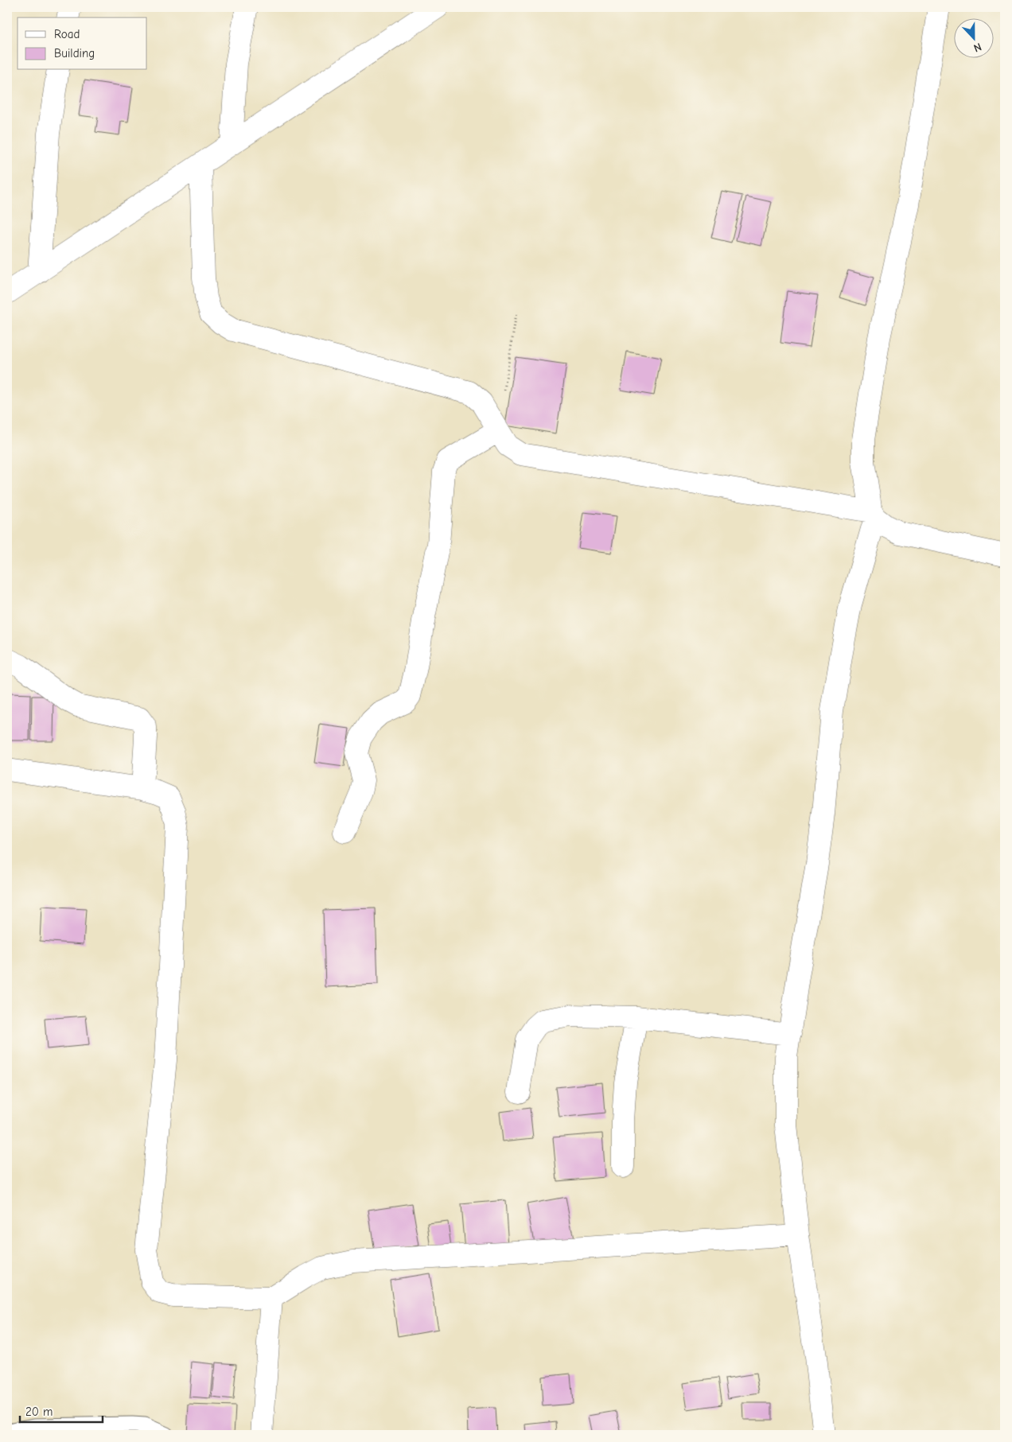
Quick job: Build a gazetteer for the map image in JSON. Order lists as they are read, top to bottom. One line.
{"legend":["Road","Building"],"scale_bar":"20 m","north":"bottom"}
